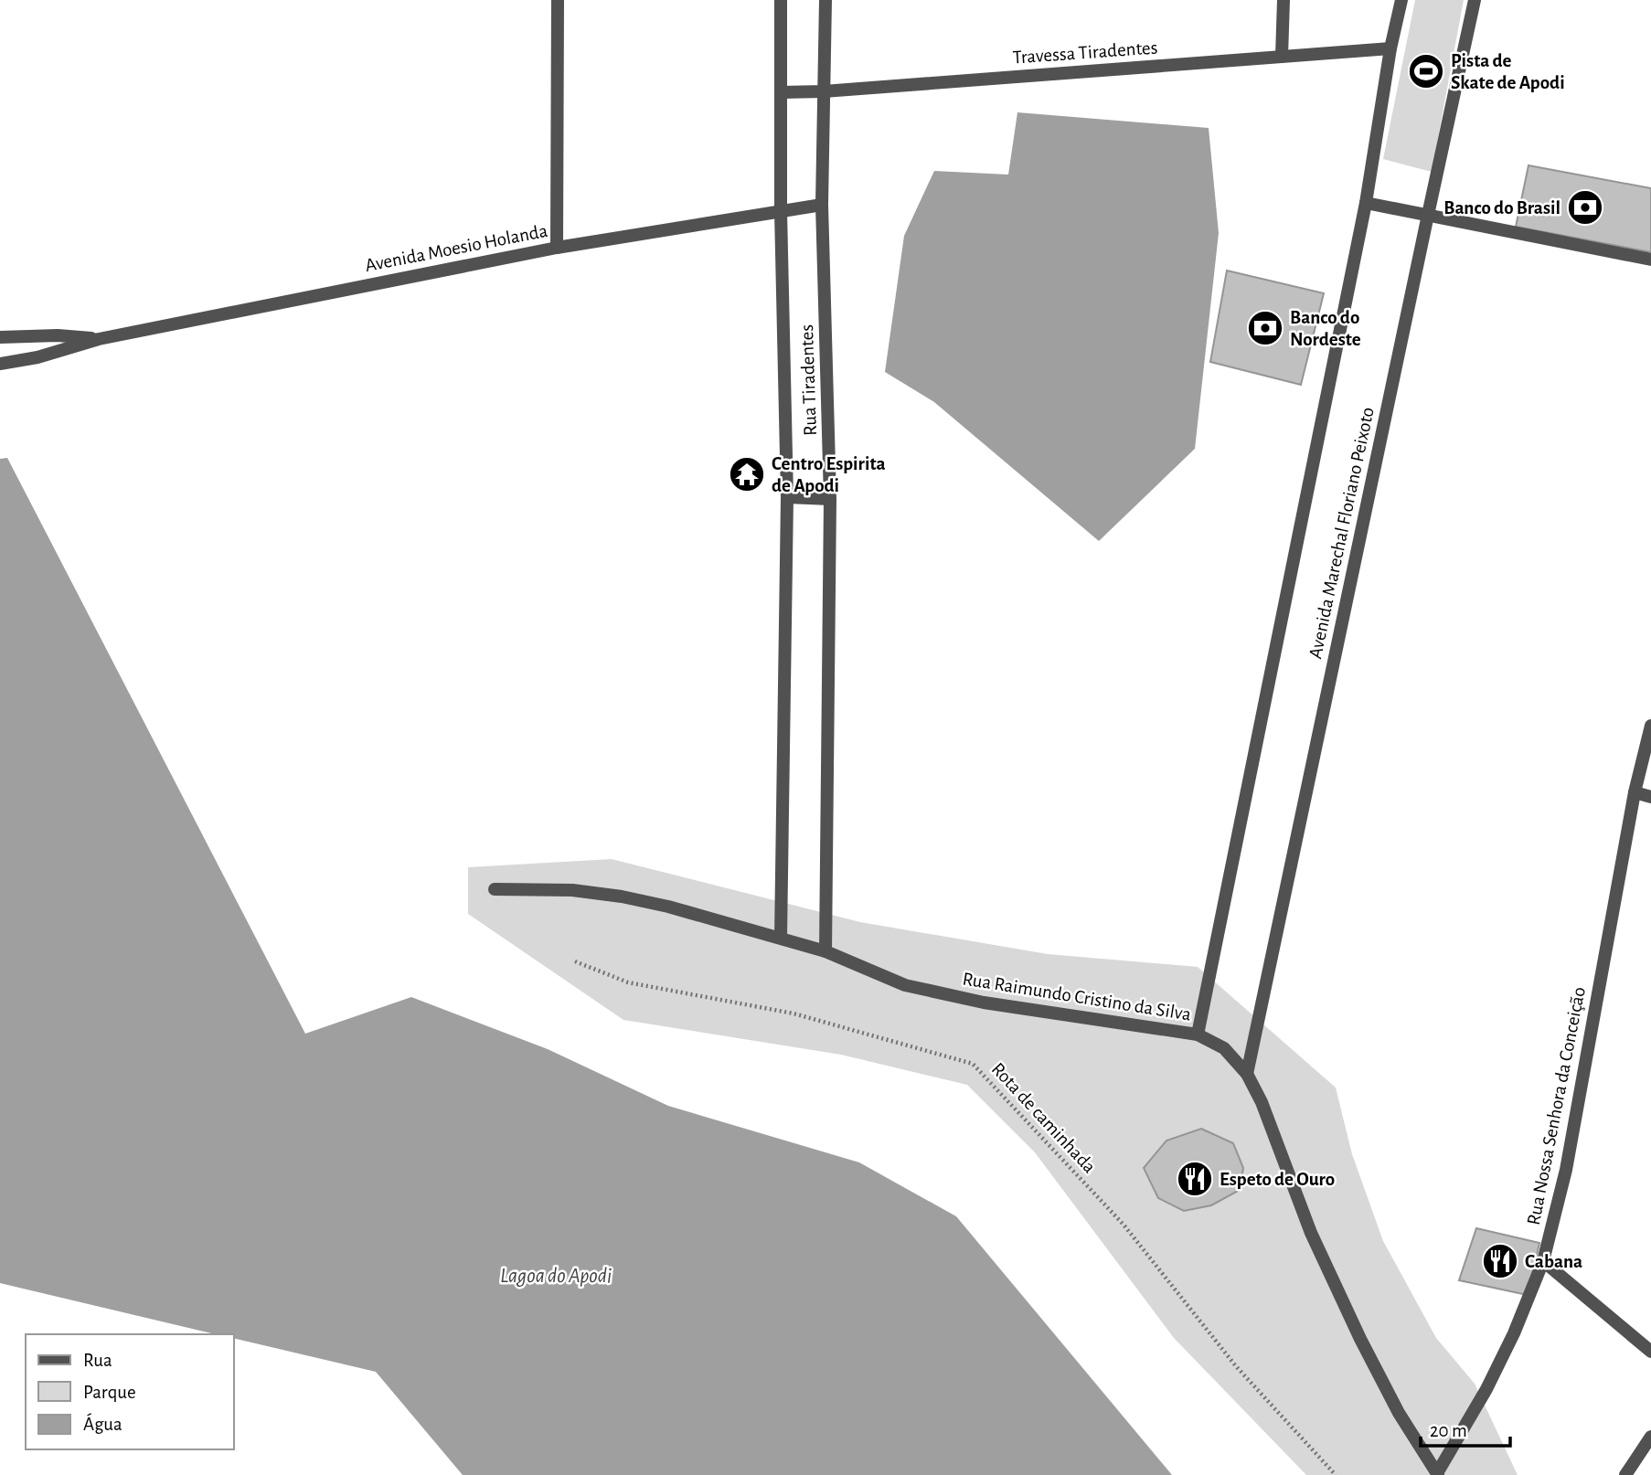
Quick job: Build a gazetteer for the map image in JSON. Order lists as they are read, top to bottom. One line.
{"streets":{"street":["Travessa Tiradentes","Avenida Moesio Holanda","Rua Tiradentes","Avenida Marechal Floriano Peixoto","Rua Raimundo Cristino da Silva","Rua Nossa Senhora da Conceição"],"path":["Rota de caminhada"]},"crossings":[["Travessa Tiradentes","Rua Tiradentes"],["Travessa Tiradentes","Avenida Marechal Floriano Peixoto"],["Avenida Moesio Holanda","Rua Tiradentes"],["Rua Tiradentes","Rua Raimundo Cristino da Silva"],["Avenida Marechal Floriano Peixoto","Rua Raimundo Cristino da Silva"],["Rua Raimundo Cristino da Silva","Rua Nossa Senhora da Conceição"]],"water":["Lagoa do Apodi"],"places":{"sports":["Pista de Skate de Apodi"],"bank":["Banco do Brasil","Banco do Nordeste"],"temple":["Centro Espirita de Apodi"],"restaurant":["Espeto de Ouro","Cabana"]},"legend":["Rua","Parque","Água"],"scale_bar":"20 m"}
